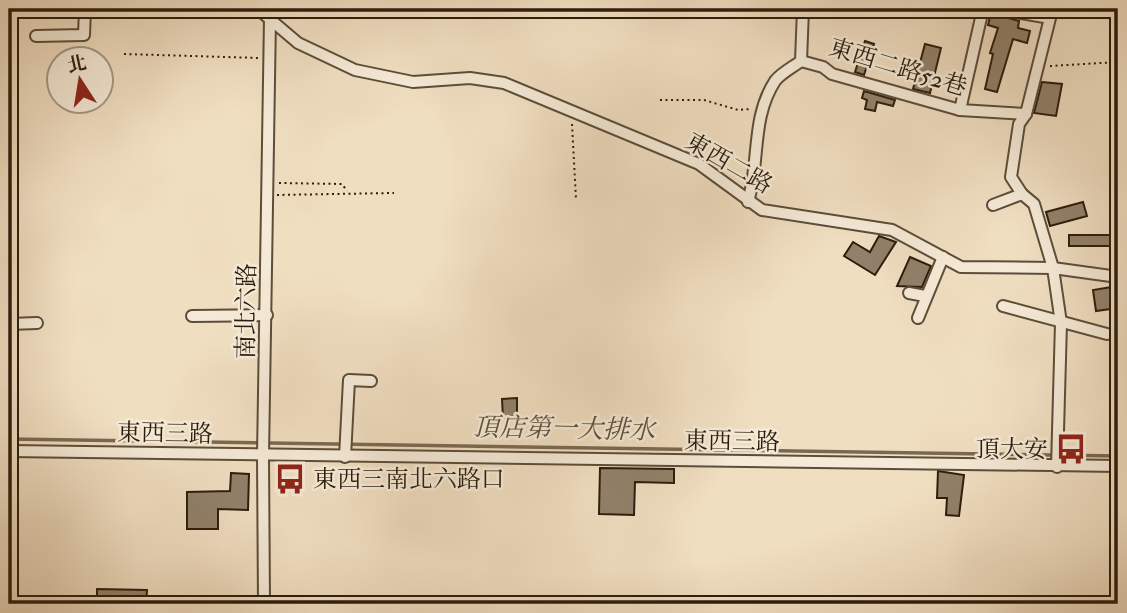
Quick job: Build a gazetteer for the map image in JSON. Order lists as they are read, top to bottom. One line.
{"streets":{"street":["東西二路52巷","東西二路","南北六路","東西三路"]},"crossings":[["東西二路52巷","東西二路"],["東西二路","南北六路"],["南北六路","東西三路"]],"water":["頂店第一大排水"],"places":{"bus stop":["頂大安","東西三南北六路口"]},"north":"top"}
